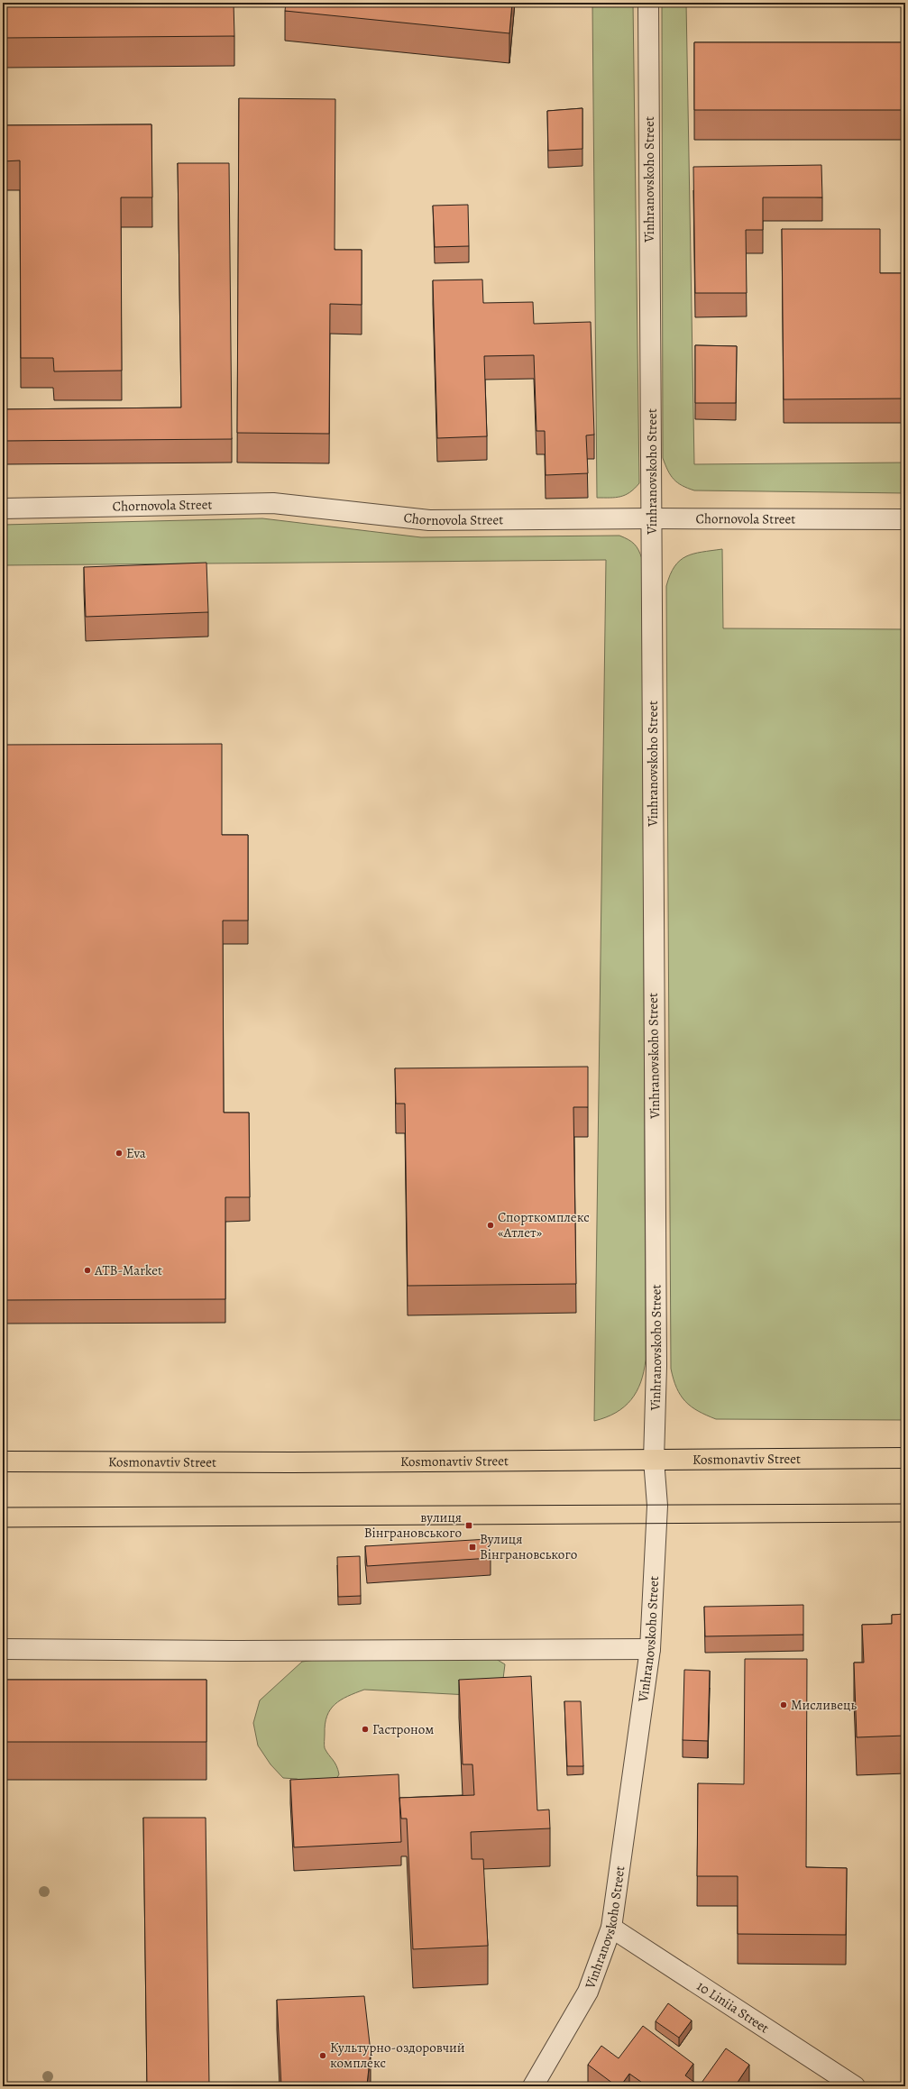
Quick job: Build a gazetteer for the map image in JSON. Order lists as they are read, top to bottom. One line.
{"streets":{"main road":["Kosmonavtiv Street"],"street":["Vinhranovskoho Street","Chornovola Street","10 Liniia Street"]},"crossings":[["Vinhranovskoho Street","Chornovola Street"],["Vinhranovskoho Street","Kosmonavtiv Street"],["Vinhranovskoho Street","10 Liniia Street"]],"places":{"other":["Eva","Спорткомплекс «Атлет»","ATB-Market","Мисливець","Гастроном","Культурно-оздоровчий комплекс"],"transit":["вулиця Вінграновського","Вулиця Вінграновського"]}}
